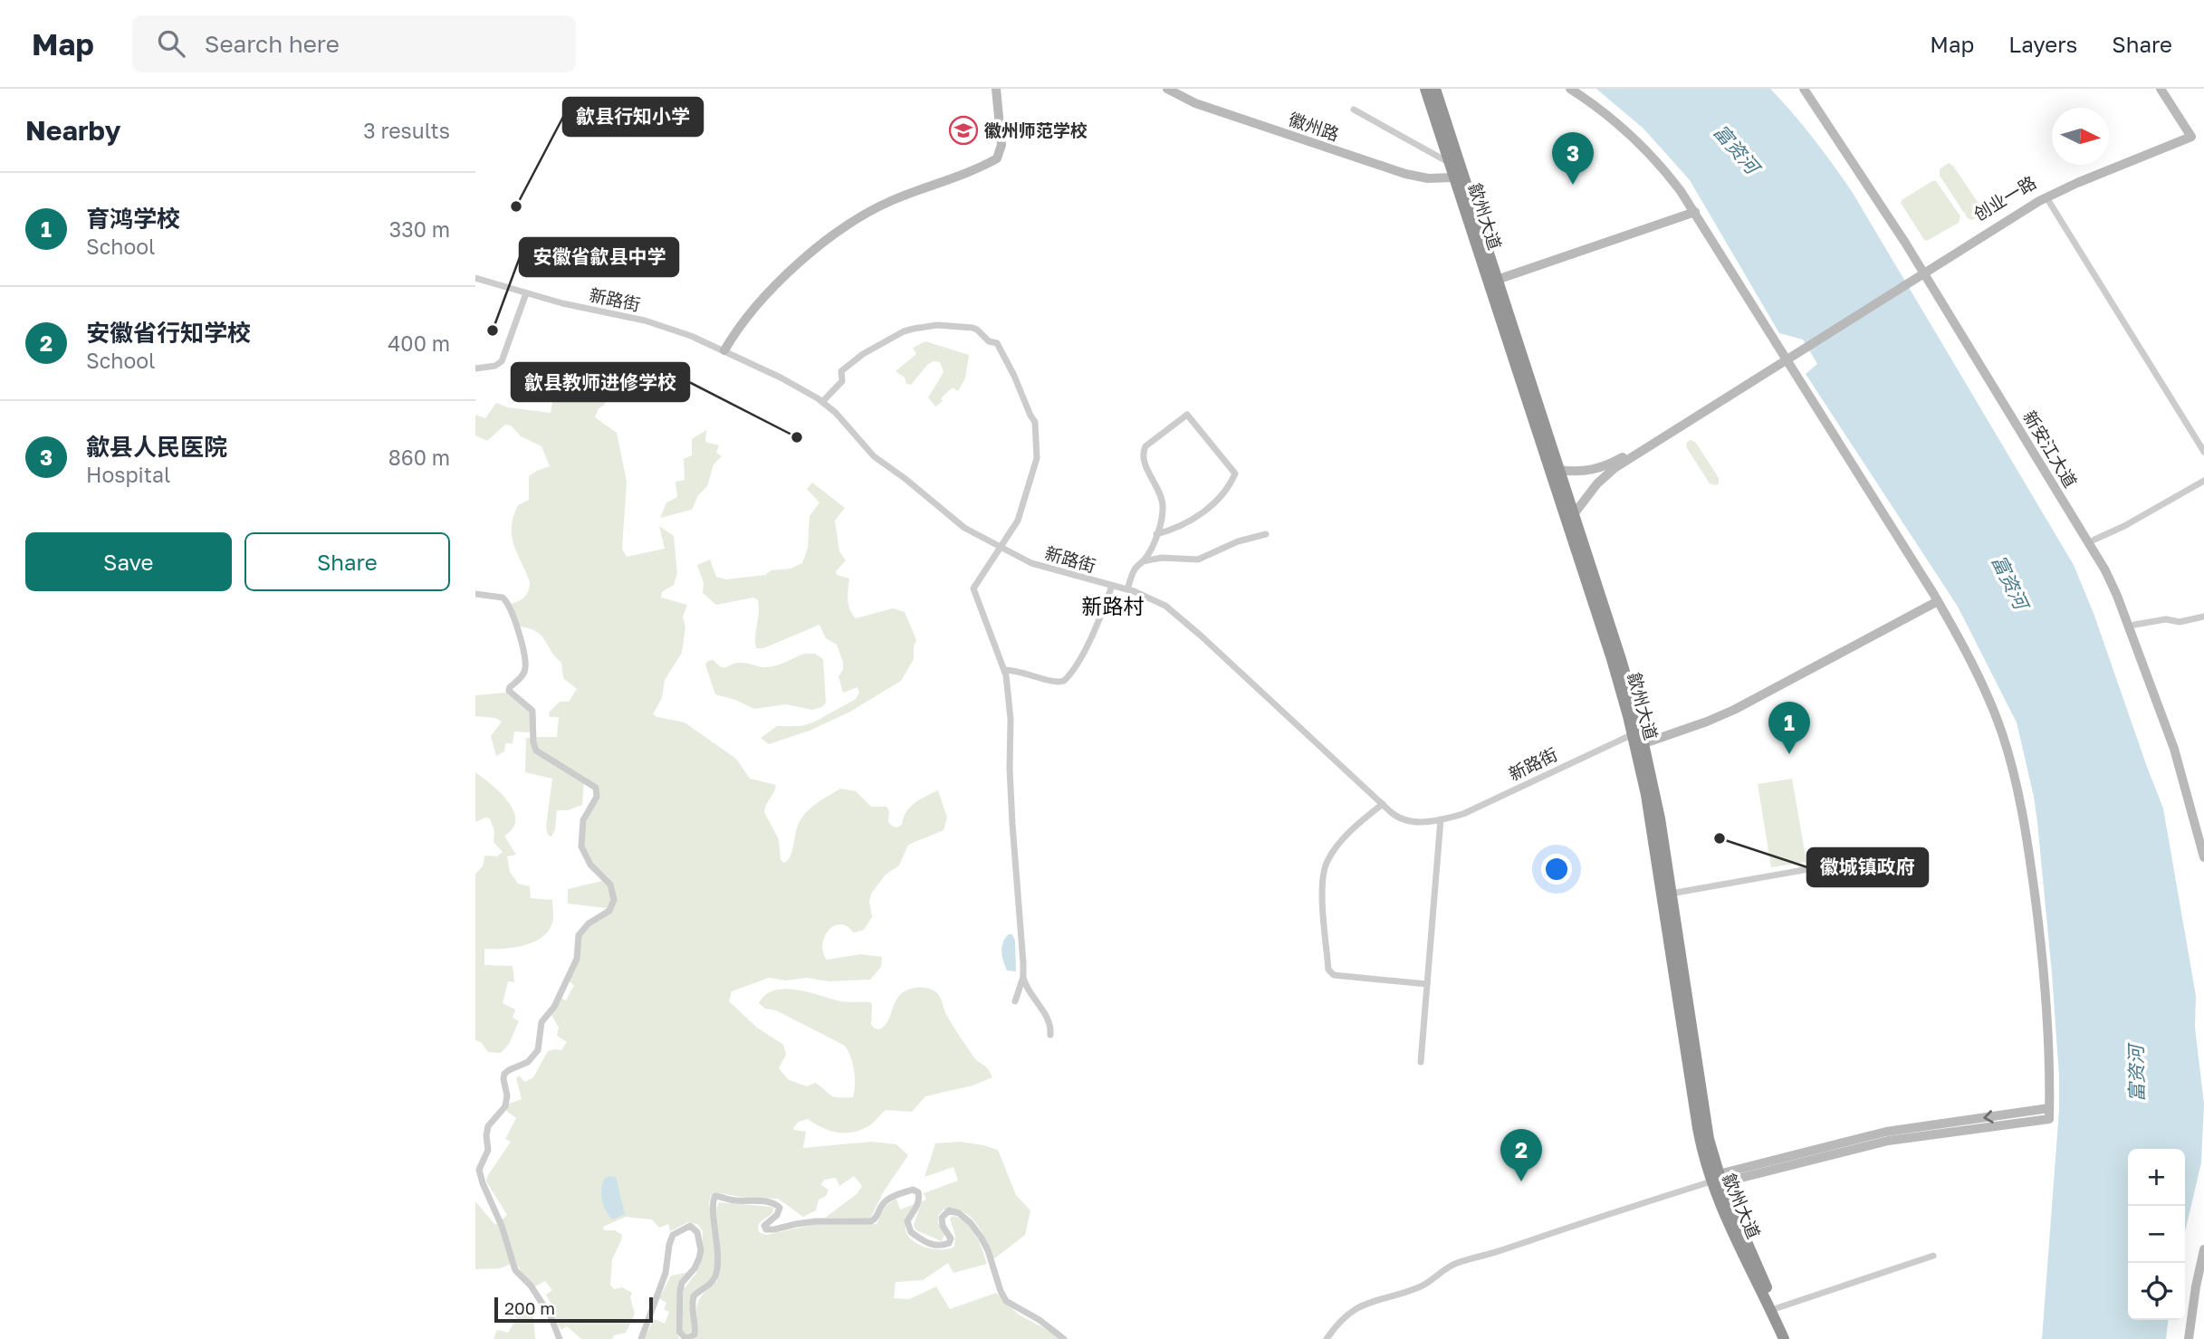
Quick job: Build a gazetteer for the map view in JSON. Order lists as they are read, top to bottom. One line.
{"streets":{"highway":["歙州大道"],"street":["徽州路","创业一路","新路街","新安江大道"]},"crossings":[["徽州路","歙州大道"],["创业一路","新安江大道"],["歙州大道","新路街"]],"districts":["新路村"],"water":["富资河"],"places":{"school or university":["徽州师范学校"],"other":["歙县行知小学","安徽省歙县中学","歙县教师进修学校","徽城镇政府"]},"scale_bar":"200 m","north":"right","page":{"header":"Map","search":"Search here","nav":["Map","Layers","Share"],"heading":["Nearby","3 results"],"pins":["3","1","2"],"list":[{"mark":"1","name":"育鸿学校","note":"School","value":"330 m"},{"mark":"2","name":"安徽省行知学校","note":"School","value":"400 m"},{"mark":"3","name":"歙县人民医院","note":"Hospital","value":"860 m"}],"buttons":["Save","Share"],"map_buttons":["+","−"],"scale":"200 m"}}
